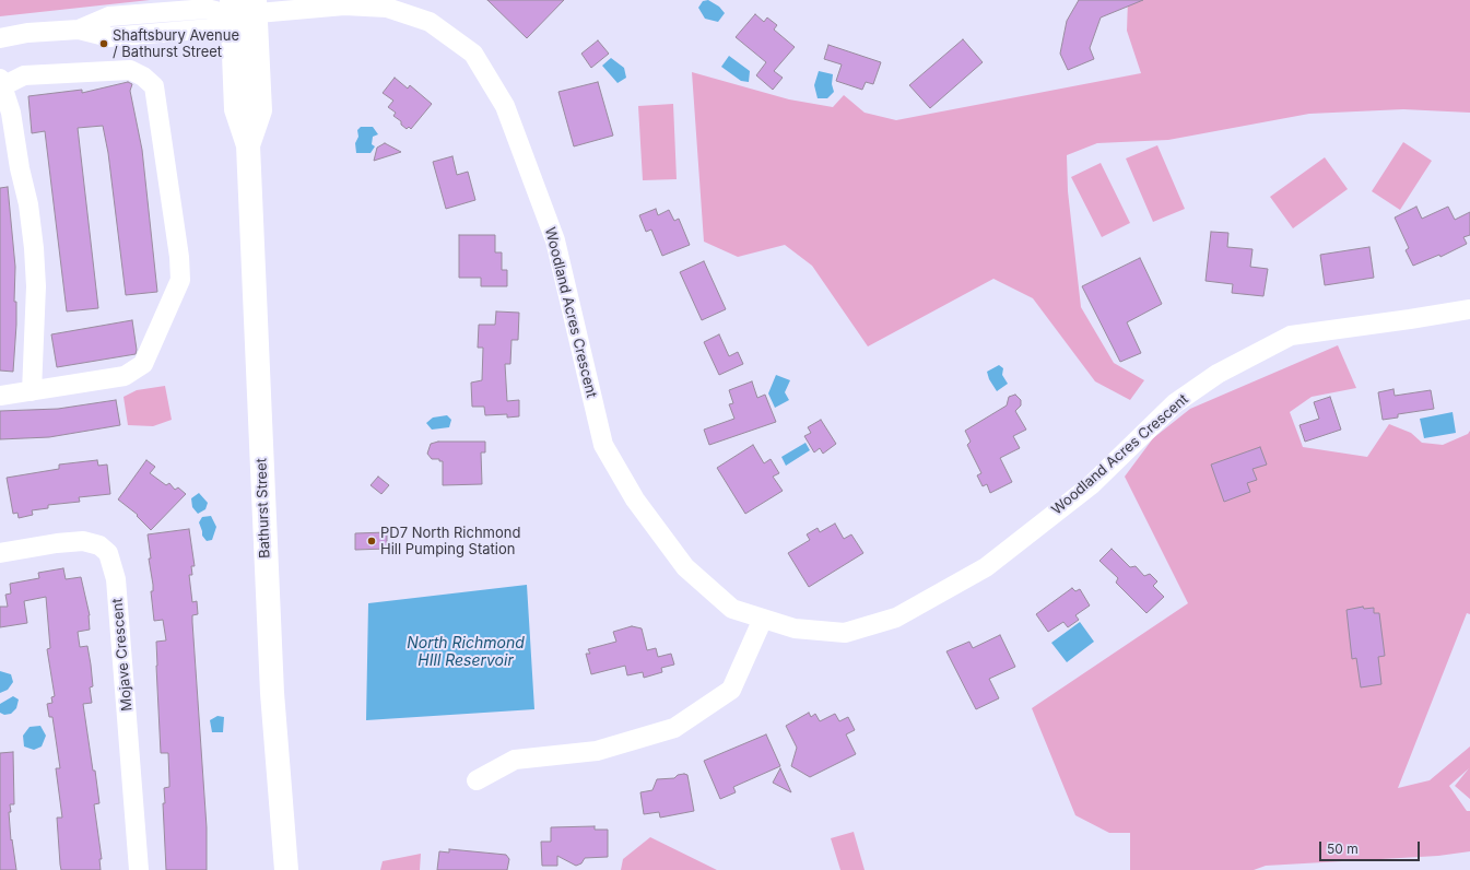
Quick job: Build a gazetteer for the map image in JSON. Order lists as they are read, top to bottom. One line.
{"streets":{"main road":["Bathurst Street"],"street":["Woodland Acres Crescent","Mojave Crescent"]},"crossings":[["Woodland Acres Crescent","Bathurst Street"]],"water":["North Richmond HIll Reservoir"],"places":["Shaftsbury Avenue / Bathurst Street","PD7 North Richmond Hill Pumping Station"],"scale_bar":"50 m"}
